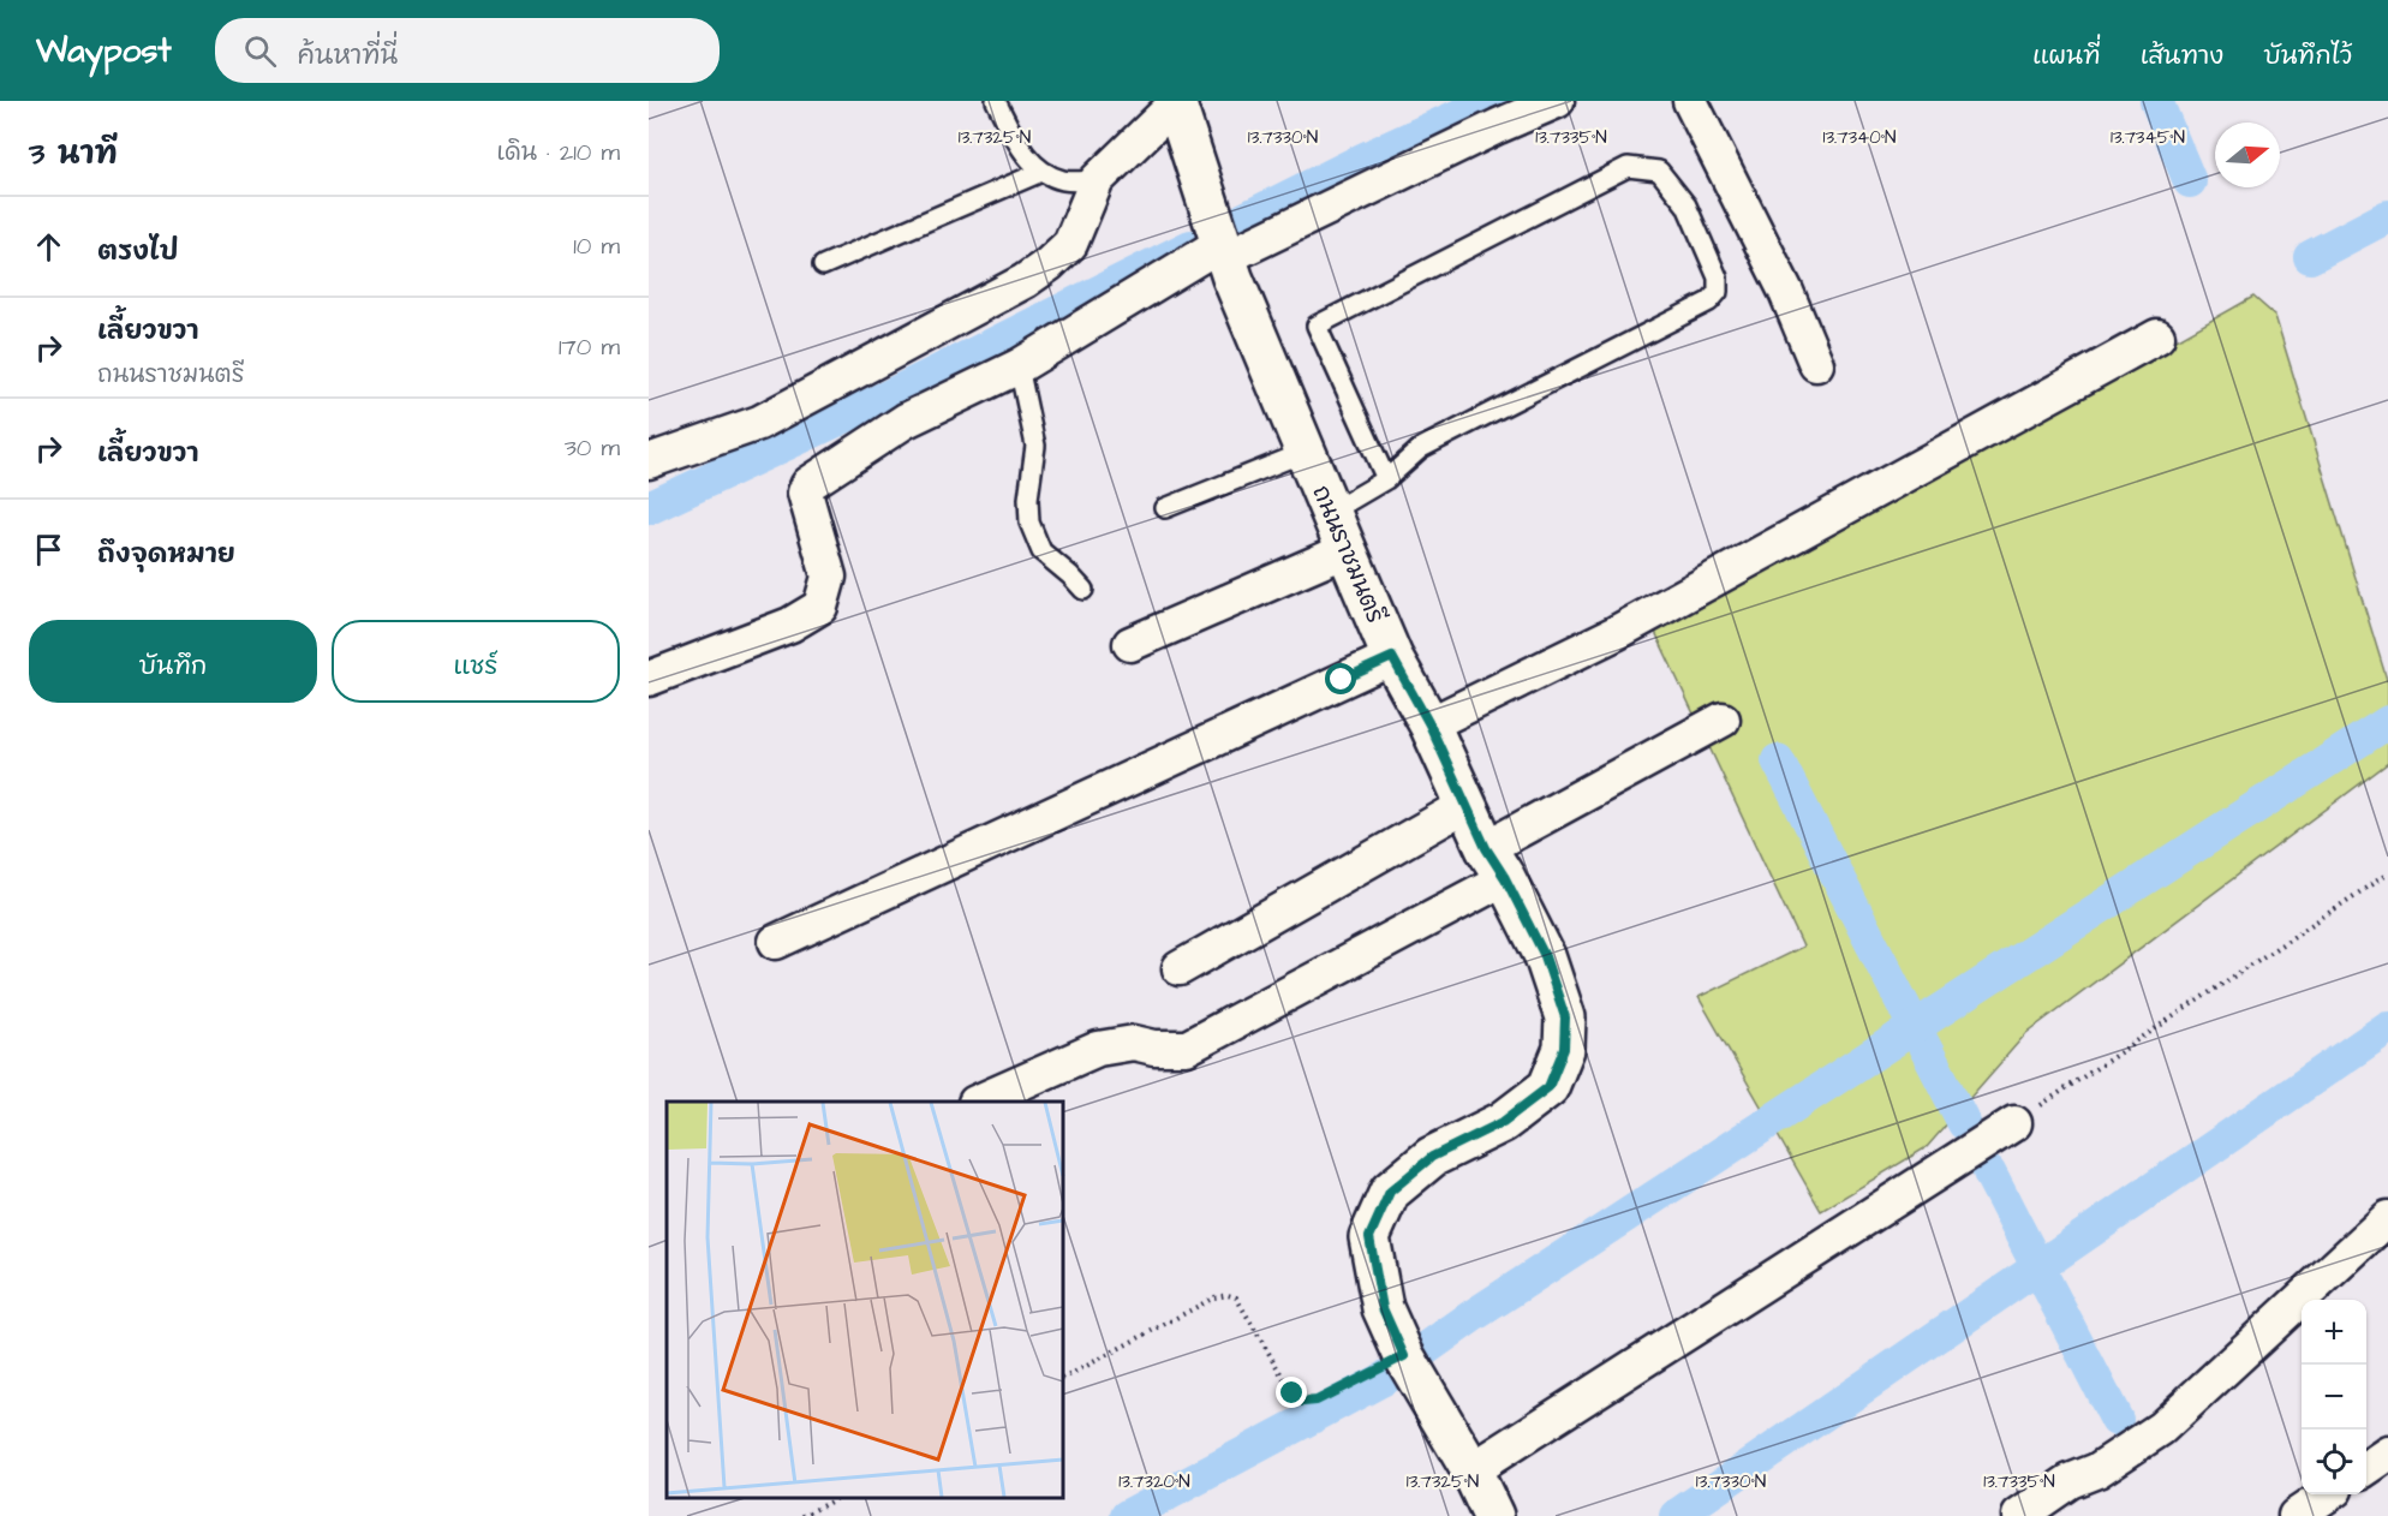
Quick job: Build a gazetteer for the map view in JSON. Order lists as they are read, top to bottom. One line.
{"streets":{"street":["ถนนราชมนตรี"]},"north":"right","page":{"header":"Waypost","search":"ค้นหาที่นี่","nav":["แผนที่","เส้นทาง","บันทึกไว้"],"heading":["3 นาที","เดิน · 210 m"],"list":[["ตรงไป","10 m"],["เลี้ยวขวา","ถนนราชมนตรี","170 m"],["เลี้ยวขวา","30 m"],"ถึงจุดหมาย"],"buttons":["บันทึก","แชร์"],"map_buttons":["+","−"]},"coordinates":["13.7325°N","13.7330°N","13.7335°N","13.7340°N","13.7345°N","13.7320°N"]}
